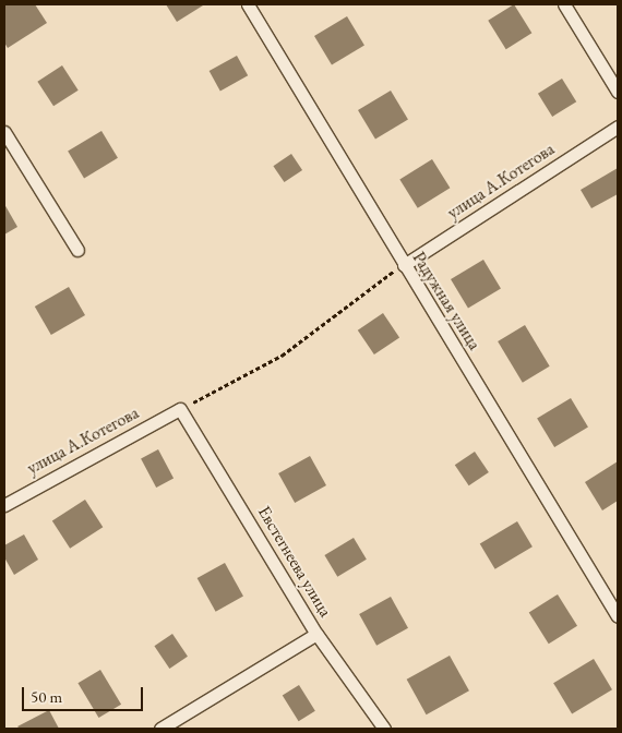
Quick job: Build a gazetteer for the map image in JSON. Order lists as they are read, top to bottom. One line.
{"streets":{"street":["улица А.Котегова","Радужная улица","Евстегнеева улица"]},"crossings":[["улица А.Котегова","Радужная улица"],["улица А.Котегова","Евстегнеева улица"]],"scale_bar":"50 m"}
